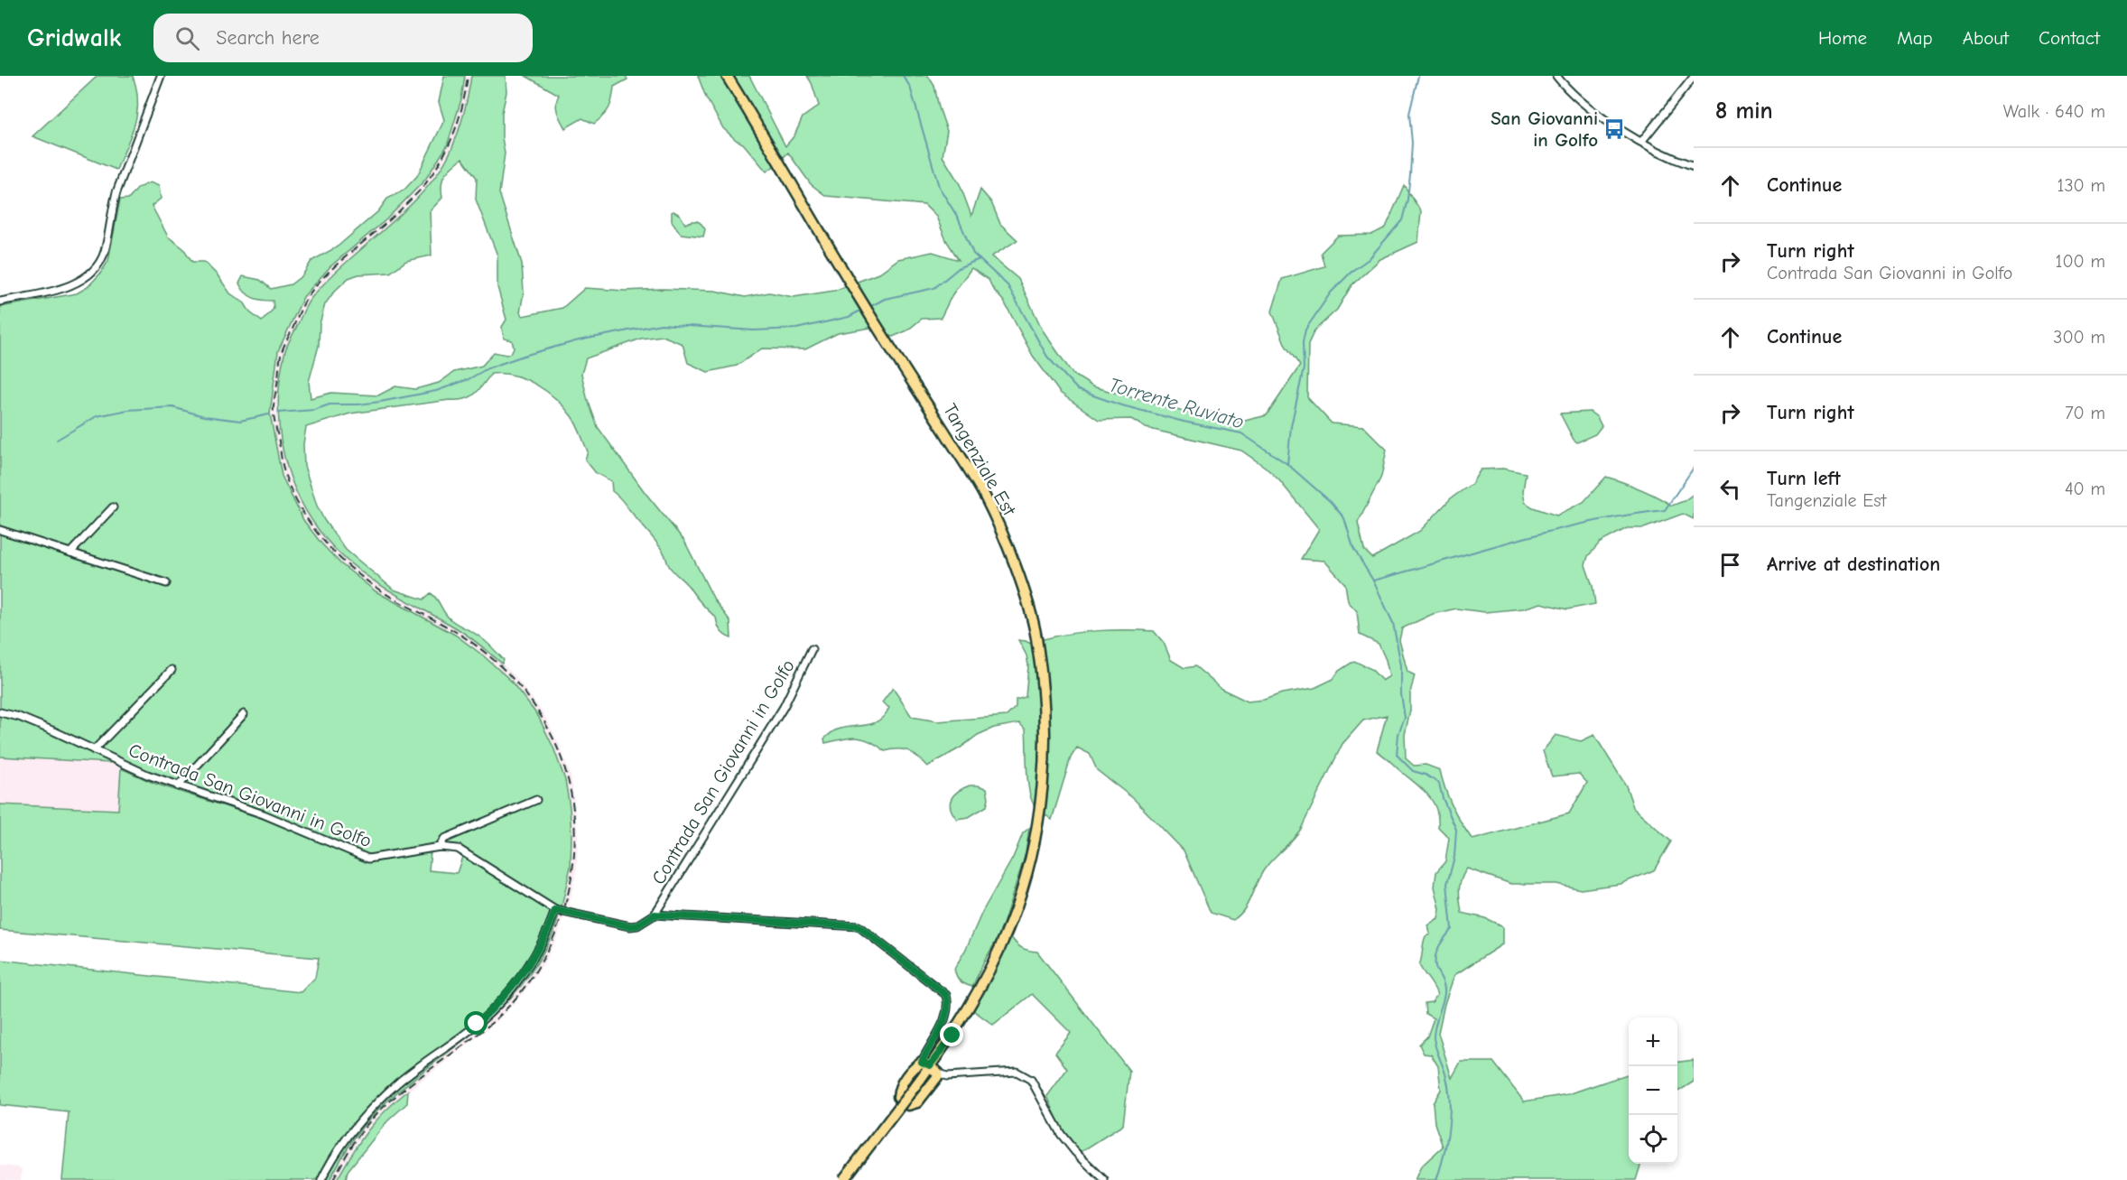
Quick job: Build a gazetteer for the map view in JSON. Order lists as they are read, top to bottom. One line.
{"streets":{"main road":["Tangenziale Est"],"street":["Contrada San Giovanni in Golfo"]},"water":["Torrente Ruviato"],"places":{"bus stop":["San Giovanni in Golfo"]},"page":{"header":"Gridwalk","search":"Search here","nav":["Home","Map","About","Contact"],"heading":["8 min","Walk · 640 m"],"list":[["Continue","130 m"],["Turn right","Contrada San Giovanni in Golfo","100 m"],["Continue","300 m"],["Turn right","70 m"],["Turn left","Tangenziale Est","40 m"],"Arrive at destination"],"map_buttons":["+","−"]}}
